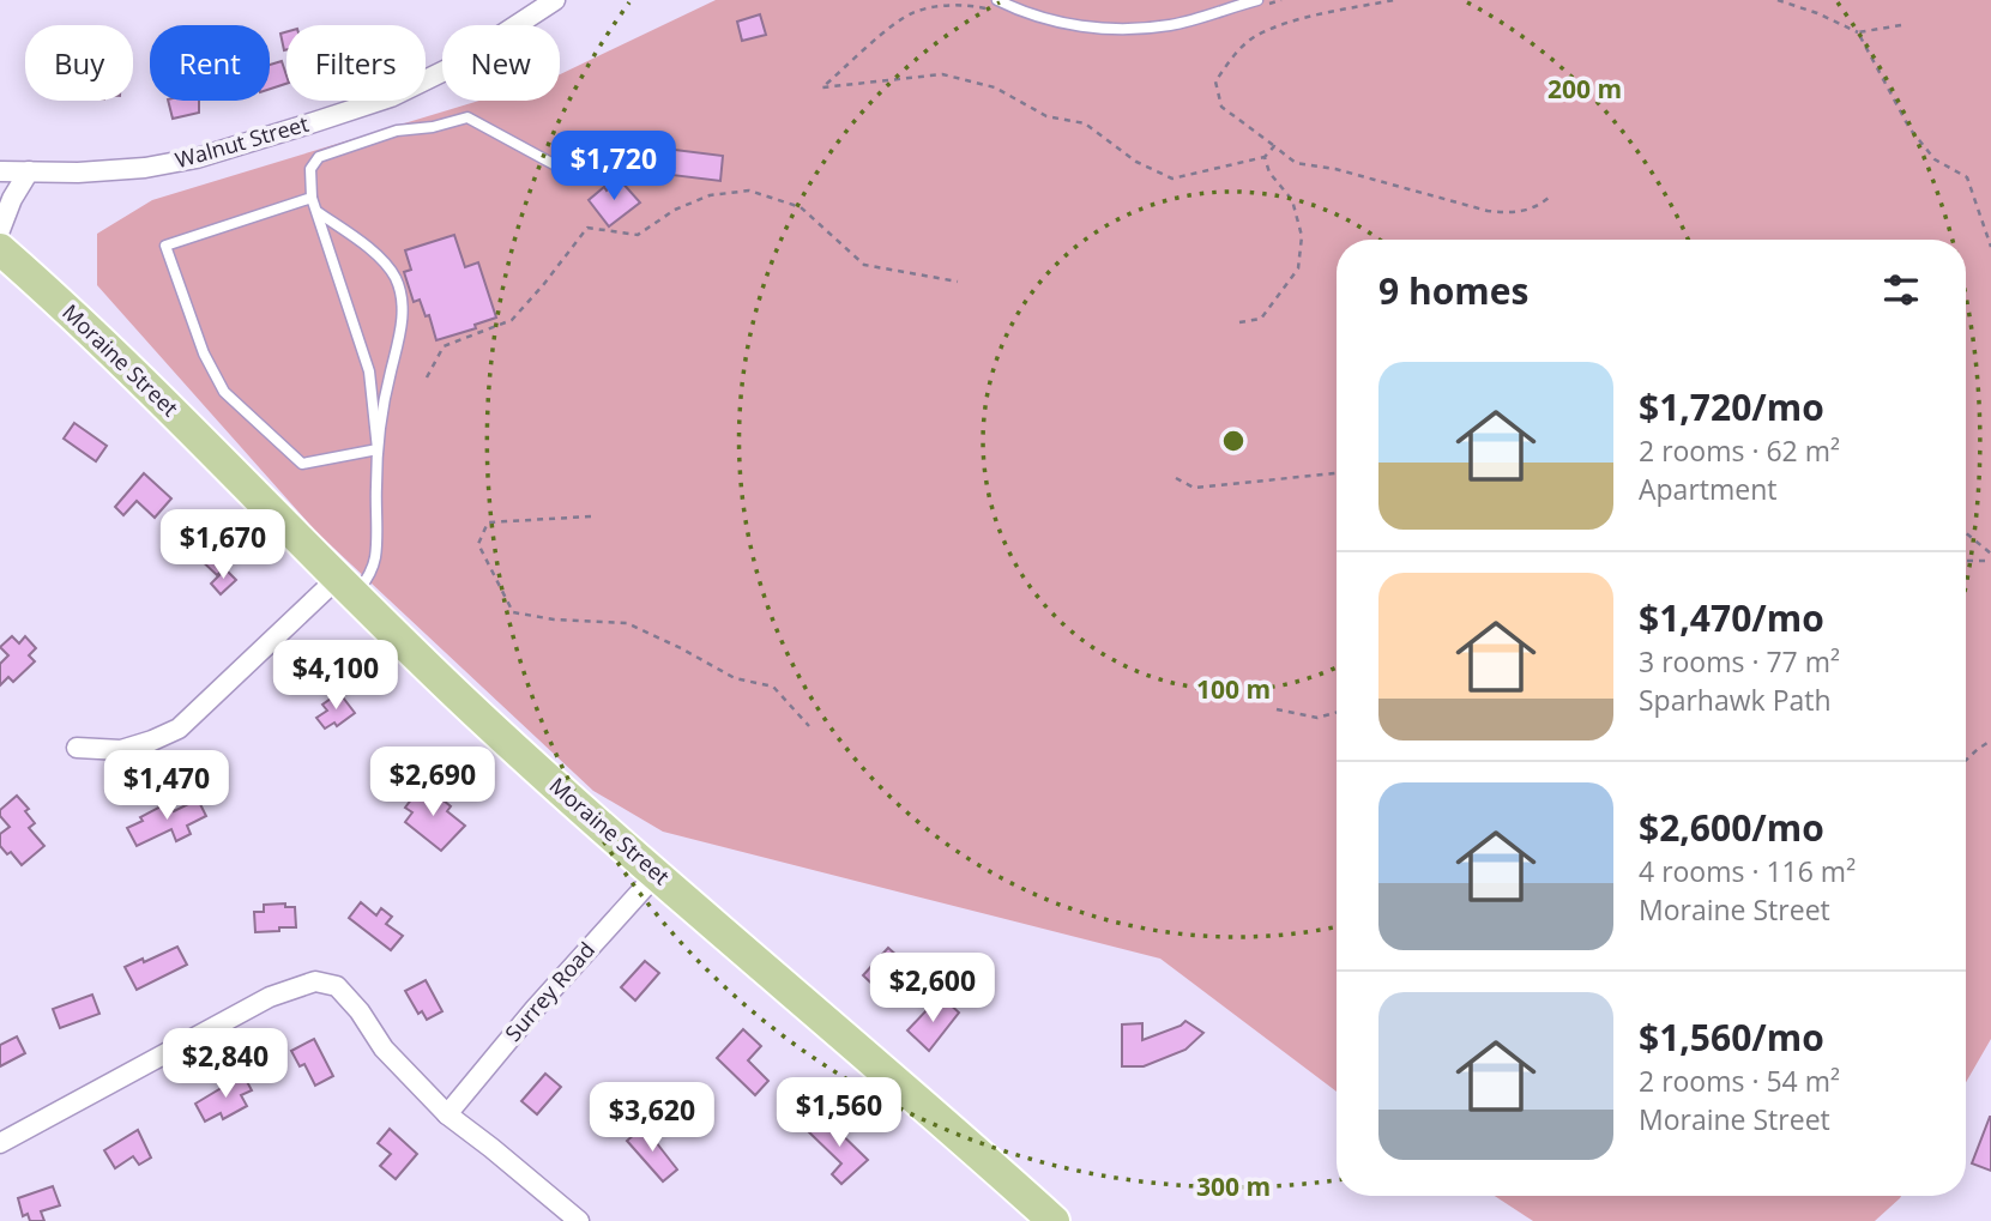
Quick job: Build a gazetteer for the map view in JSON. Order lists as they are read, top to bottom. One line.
{"streets":{"main road":["Moraine Street"],"street":["Walnut Street","Surrey Road"]},"crossings":[["Moraine Street","Surrey Road"]],"page":{"chip":["Buy","Rent","Filters","New"],"price":["$1,720","$1,670","$4,100","$2,690","$1,470","$2,600","$2,840","$1,560","$3,620"],"heading":"9 homes","list":[{"name":"$1,720/mo","note":"2 rooms · 62 m² · Apartment"},{"name":"$1,470/mo","note":"3 rooms · 77 m² · Sparhawk Path"},{"name":"$2,600/mo","note":"4 rooms · 116 m² · Moraine Street"},{"name":"$1,560/mo","note":"2 rooms · 54 m² · Moraine Street"}]},"rings":["200 m","100 m","300 m"]}
